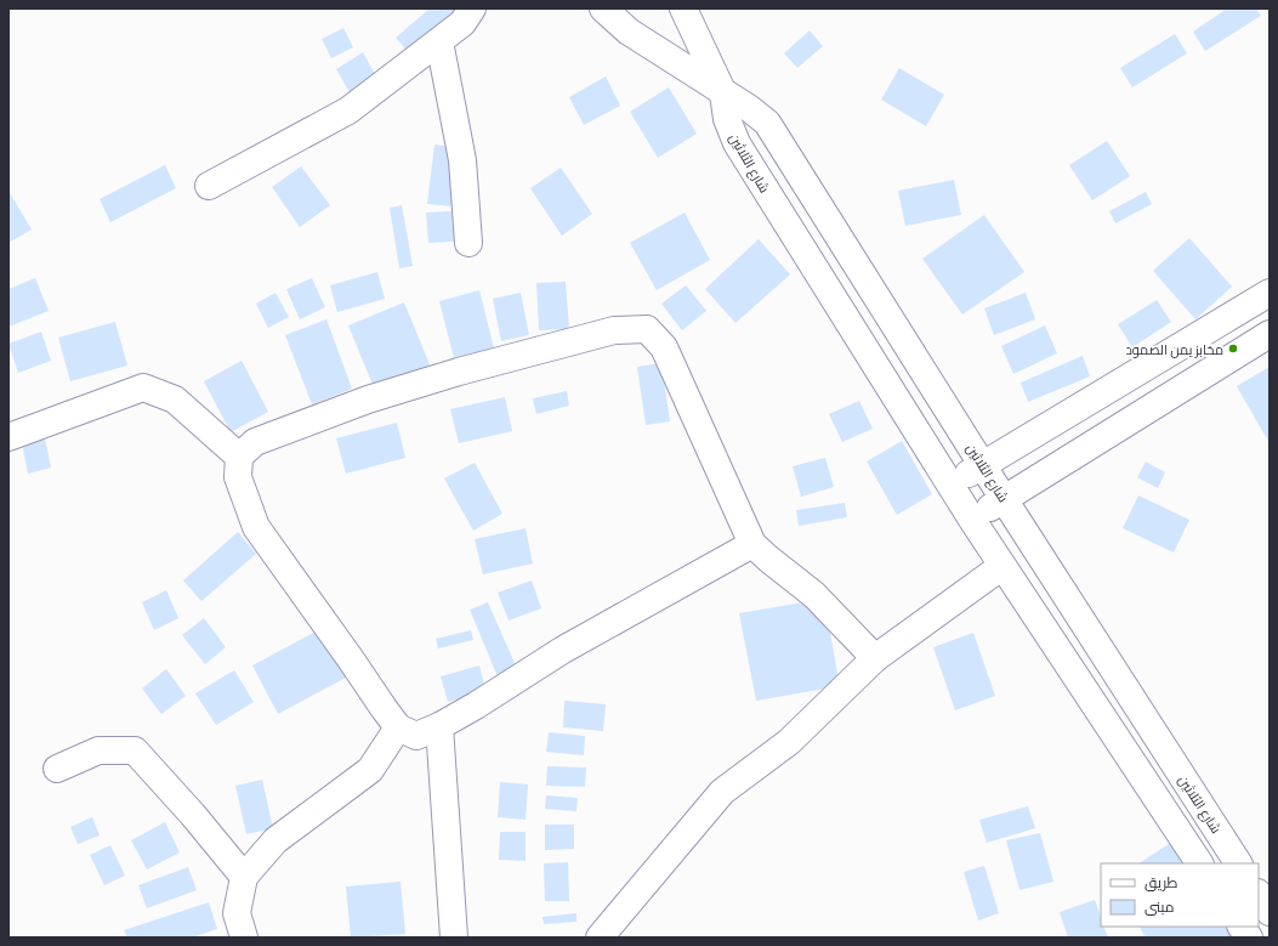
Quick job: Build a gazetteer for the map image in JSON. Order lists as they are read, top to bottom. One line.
{"streets":{"street":["شارع الثلاثين"]},"places":["مخابز يمن الصمود"],"legend":["طريق","مبنى"]}
